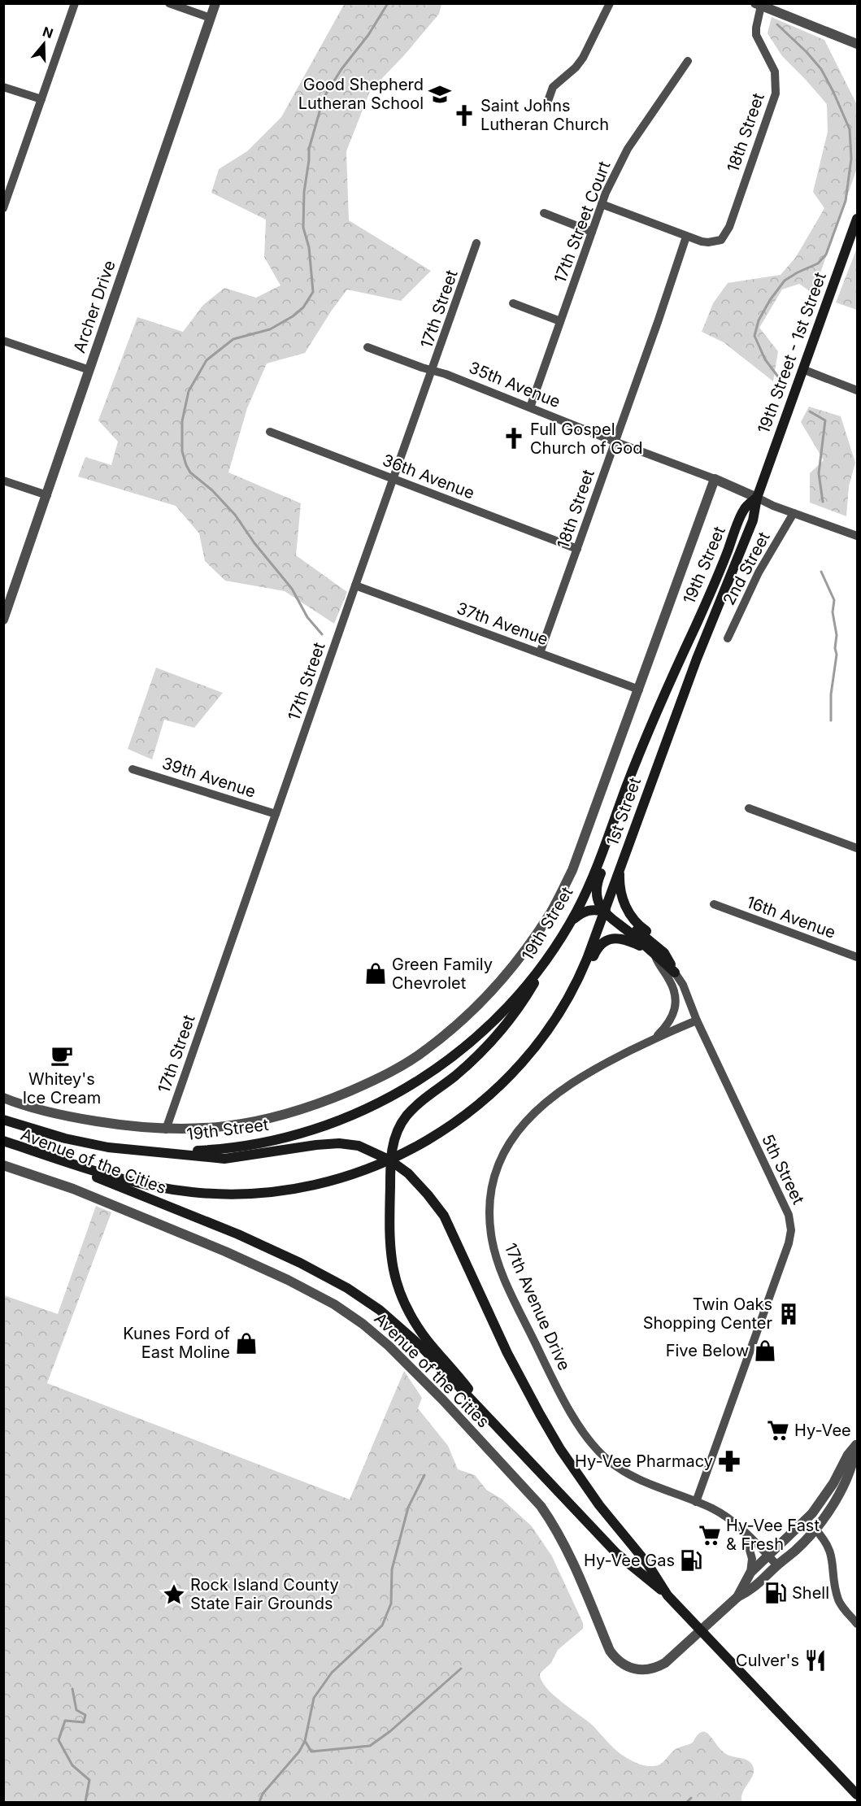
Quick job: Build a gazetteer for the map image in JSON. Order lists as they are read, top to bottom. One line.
{"streets":{"main road":["19th Street - 1st Street","19th Street","1st Street","Avenue of the Cities"],"street":["18th Street","17th Street Court","Archer Drive","17th Street","35th Avenue","36th Avenue","2nd Street","37th Avenue","39th Avenue","16th Avenue","5th Street","17th Avenue Drive"]},"crossings":[["18th Street","35th Avenue"],["18th Street","36th Avenue"],["18th Street","37th Avenue"],["17th Street Court","35th Avenue"],["17th Street","35th Avenue"],["17th Street","36th Avenue"],["17th Street","37th Avenue"],["17th Street","39th Avenue"],["17th Street","Avenue of the Cities"],["19th Street - 1st Street","35th Avenue"],["19th Street - 1st Street","19th Street"],["19th Street - 1st Street","1st Street"],["35th Avenue","19th Street"],["35th Avenue","1st Street"],["19th Street","37th Avenue"],["19th Street","1st Street"],["19th Street","Avenue of the Cities"],["1st Street","Avenue of the Cities"],["5th Street","17th Avenue Drive"]],"places":{"school or university":["Good Shepherd Lutheran School"],"church":["Saint Johns Lutheran Church","Full Gospel Church of God"],"shop":["Green Family Chevrolet","Kunes Ford of East Moline","Five Below"],"cafe":["Whitey's Ice Cream"],"building":["Twin Oaks Shopping Center"],"supermarket":["Hy-Vee","Hy-Vee Fast & Fresh"],"pharmacy":["Hy-Vee Pharmacy"],"fuel station":["Hy-Vee Gas","Shell"],"place":["Rock Island County State Fair Grounds"],"restaurant":["Culver's"]},"north":"top"}
